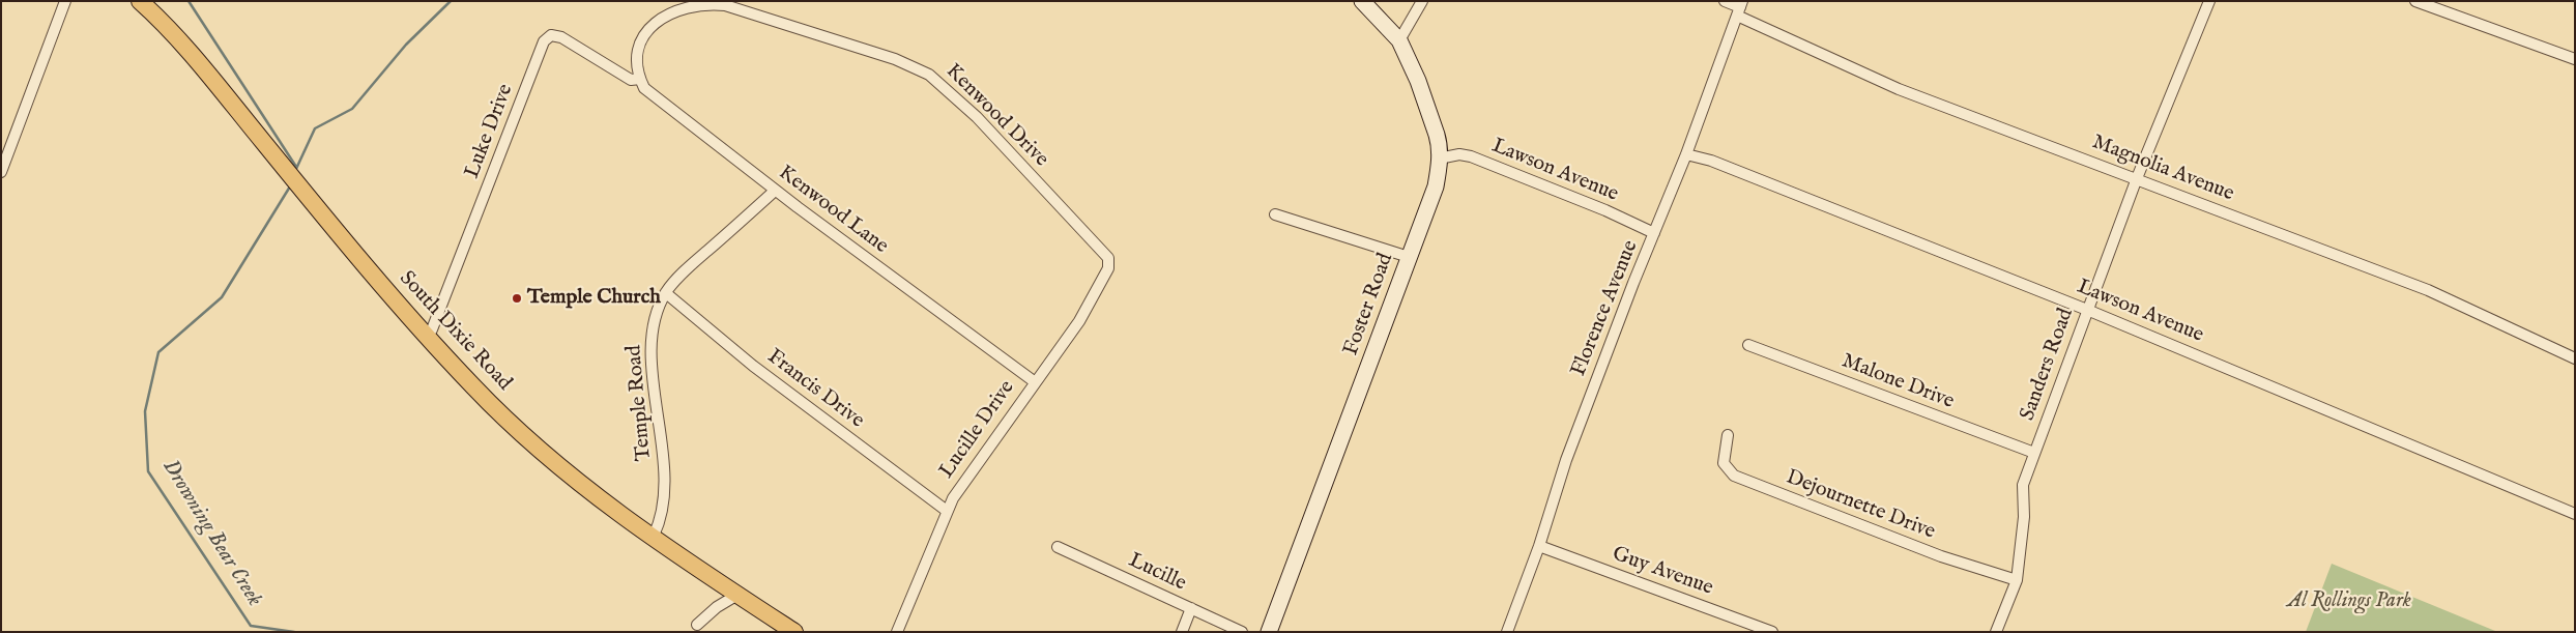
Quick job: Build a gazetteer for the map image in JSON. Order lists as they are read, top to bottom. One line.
{"streets":{"main road":["South Dixie Road"],"street":["Kenwood Drive","Luke Drive","Magnolia Avenue","Lawson Avenue","Kenwood Lane","Foster Road","Florence Avenue","Sanders Road","Malone Drive","Francis Drive","Temple Road","Lucille Drive","Dejournette Drive","Guy Avenue","Lucille"]},"crossings":[["Kenwood Drive","Luke Drive"],["Kenwood Drive","Kenwood Lane"],["Kenwood Drive","Lucille Drive"],["Luke Drive","Kenwood Lane"],["Luke Drive","South Dixie Road"],["Magnolia Avenue","Florence Avenue"],["Magnolia Avenue","Sanders Road"],["Lawson Avenue","Foster Road"],["Lawson Avenue","Florence Avenue"],["Lawson Avenue","Sanders Road"],["Kenwood Lane","Temple Road"],["Kenwood Lane","Lucille Drive"],["Florence Avenue","Guy Avenue"],["South Dixie Road","Temple Road"],["Sanders Road","Malone Drive"],["Sanders Road","Dejournette Drive"],["Francis Drive","Temple Road"],["Francis Drive","Lucille Drive"]],"water":["Drowning Bear Creek"],"parks":["Al Rollings Park"],"places":["Temple Church"]}
